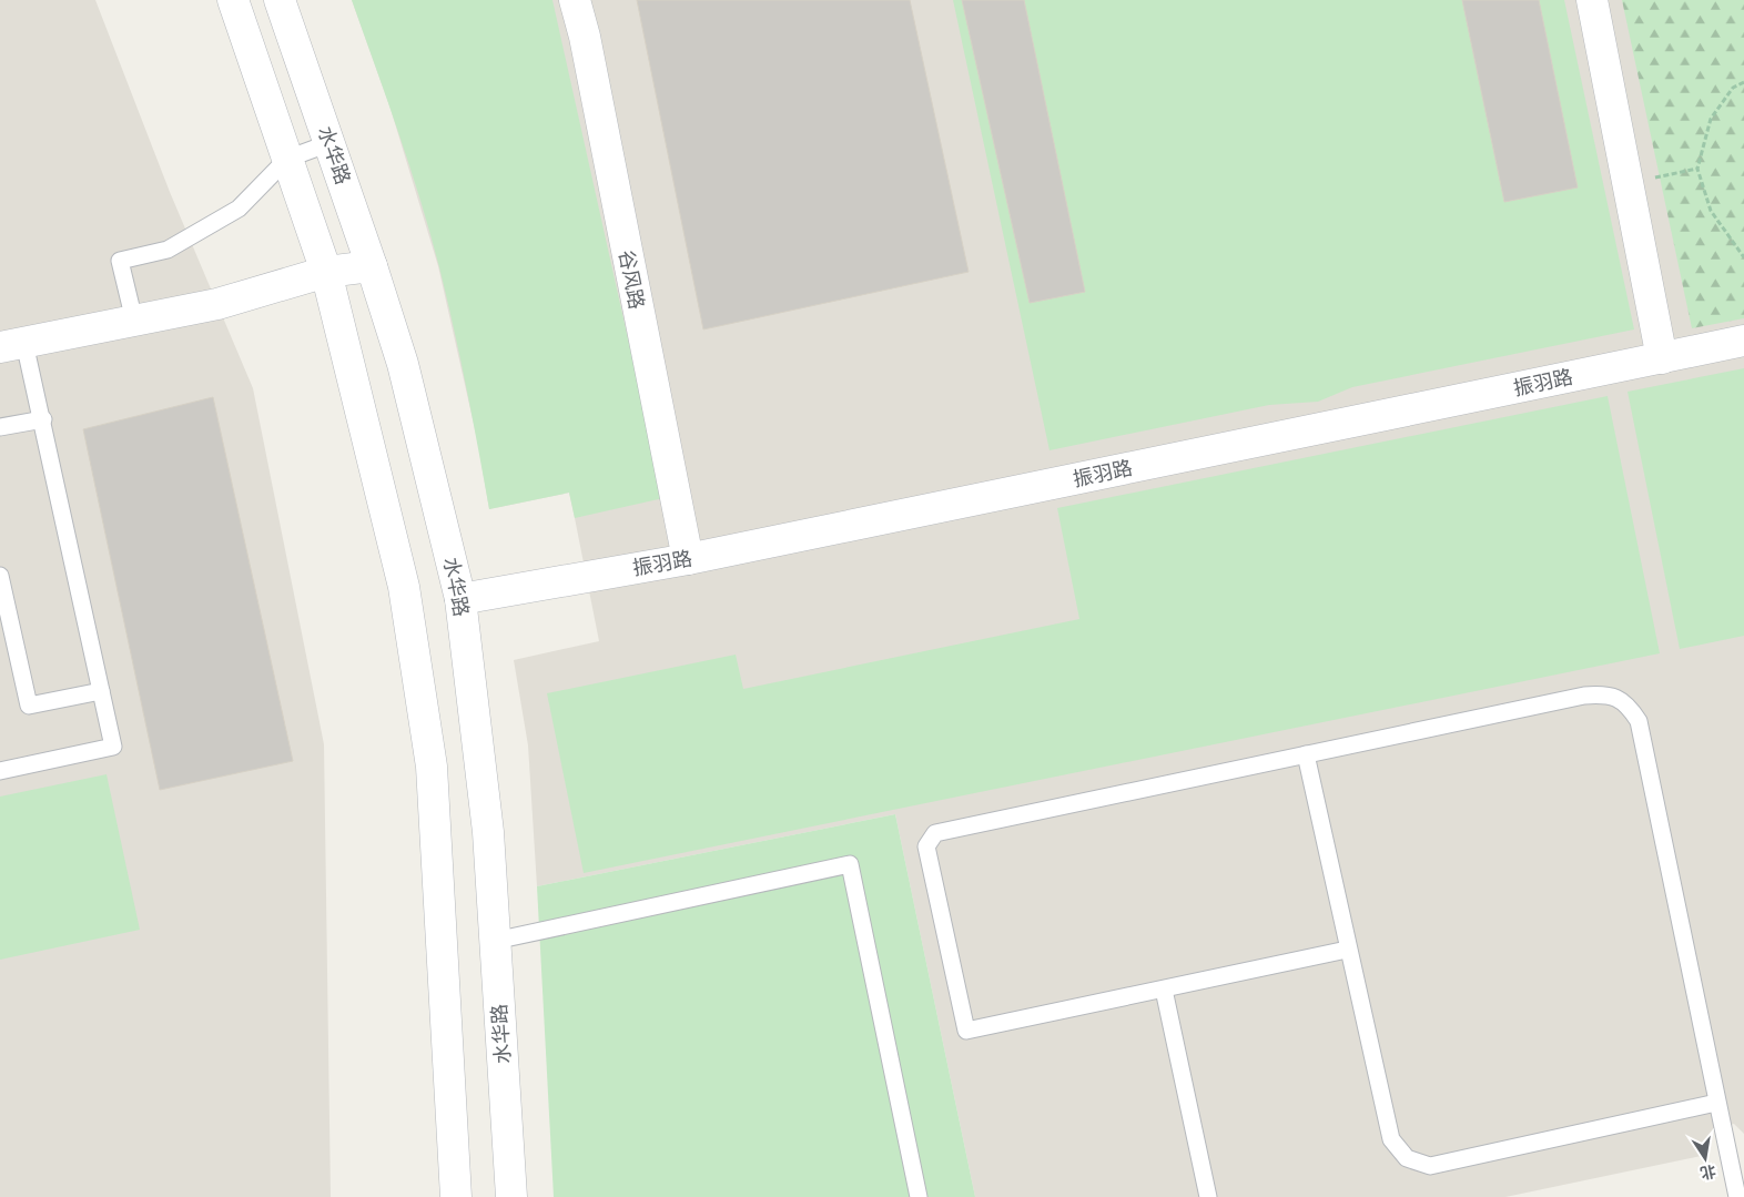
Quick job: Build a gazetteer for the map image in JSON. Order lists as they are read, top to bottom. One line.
{"streets":{"street":["水华路","谷风路","振羽路"]},"crossings":[["水华路","振羽路"],["谷风路","振羽路"]],"north":"bottom"}
